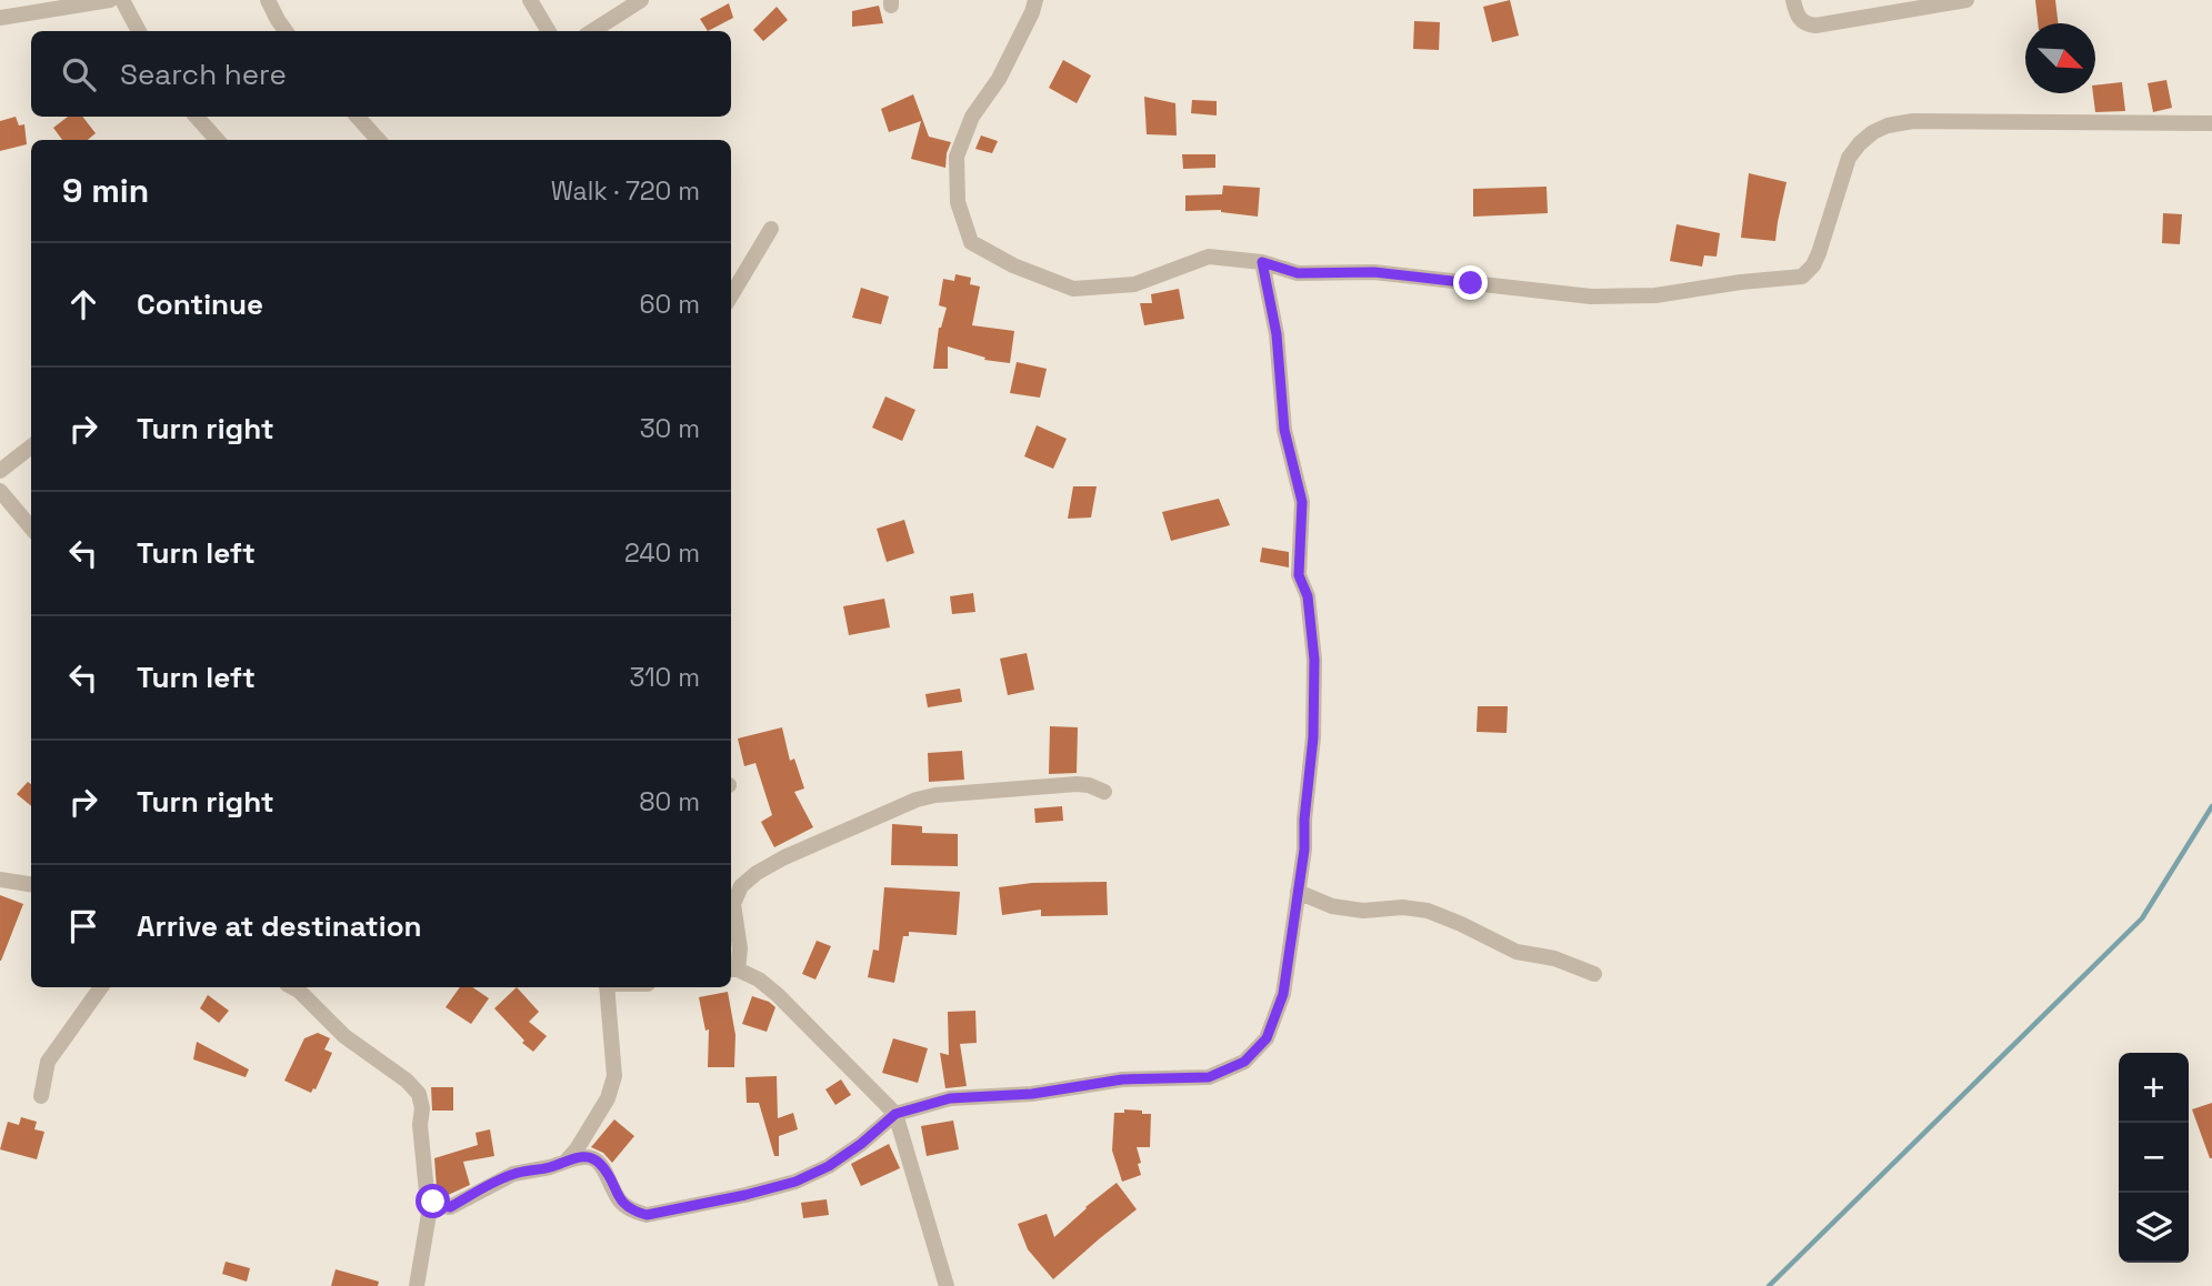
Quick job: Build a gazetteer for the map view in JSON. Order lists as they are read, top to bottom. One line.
{"north":"bottom right","page":{"search":"Search here","heading":["9 min","Walk · 720 m"],"list":[["Continue","60 m"],["Turn right","30 m"],["Turn left","240 m"],["Turn left","310 m"],["Turn right","80 m"],"Arrive at destination"],"map_buttons":["+","−"]}}
